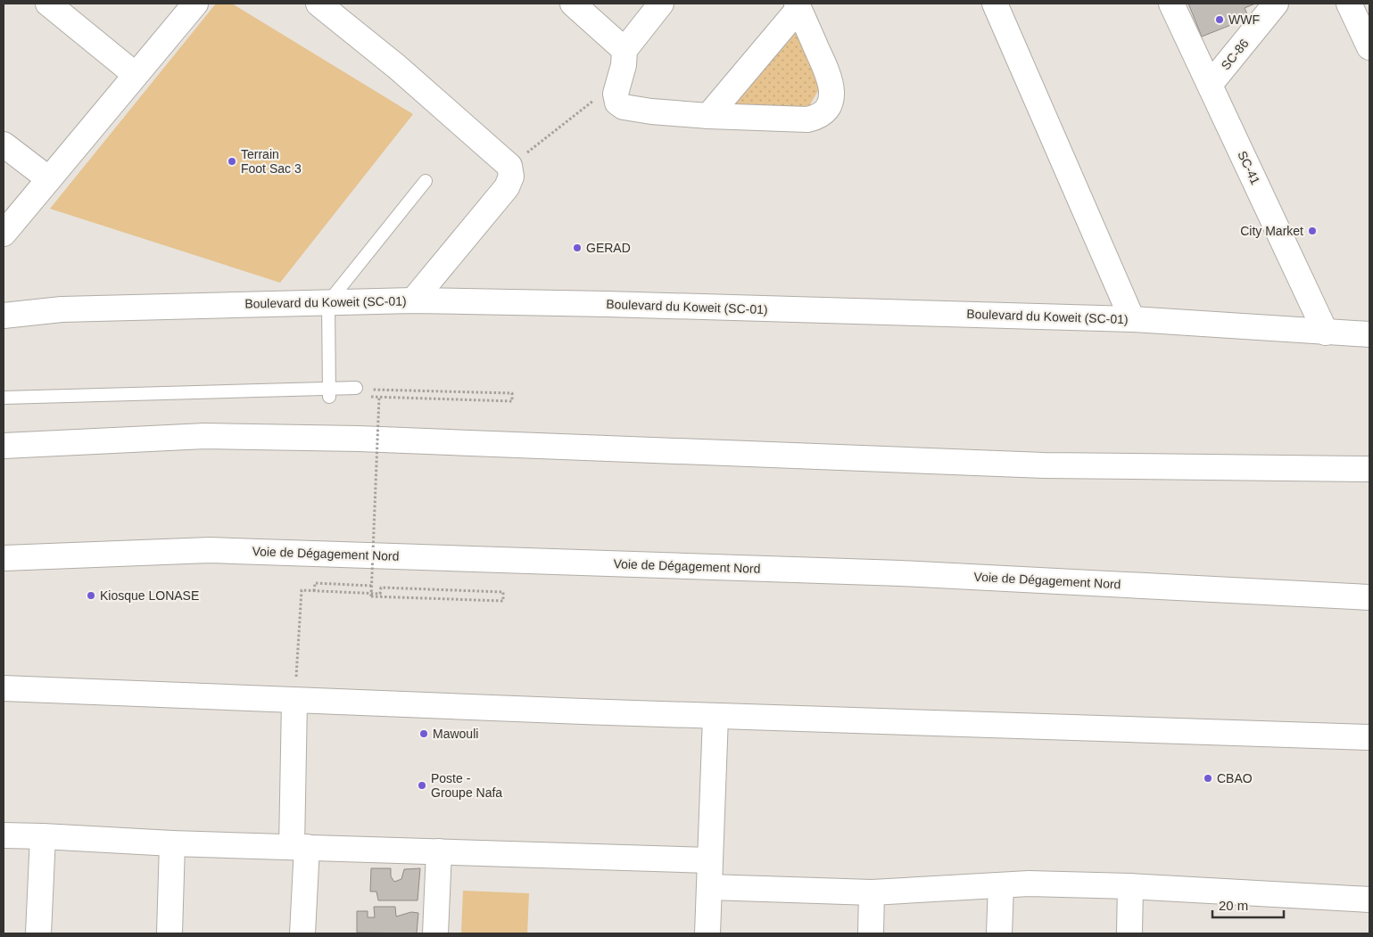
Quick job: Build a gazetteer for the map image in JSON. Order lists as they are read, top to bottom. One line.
{"streets":{"main road":["SC-86","SC-41","Boulevard du Koweit (SC-01)","Voie de Dégagement Nord"]},"crossings":[["SC-86","SC-41"],["SC-41","Boulevard du Koweit (SC-01)"]],"places":["WWF","Terrain Foot Sac 3","City Market","GERAD","Kiosque LONASE","Mawouli","CBAO","Poste - Groupe Nafa"],"scale_bar":"20 m"}
